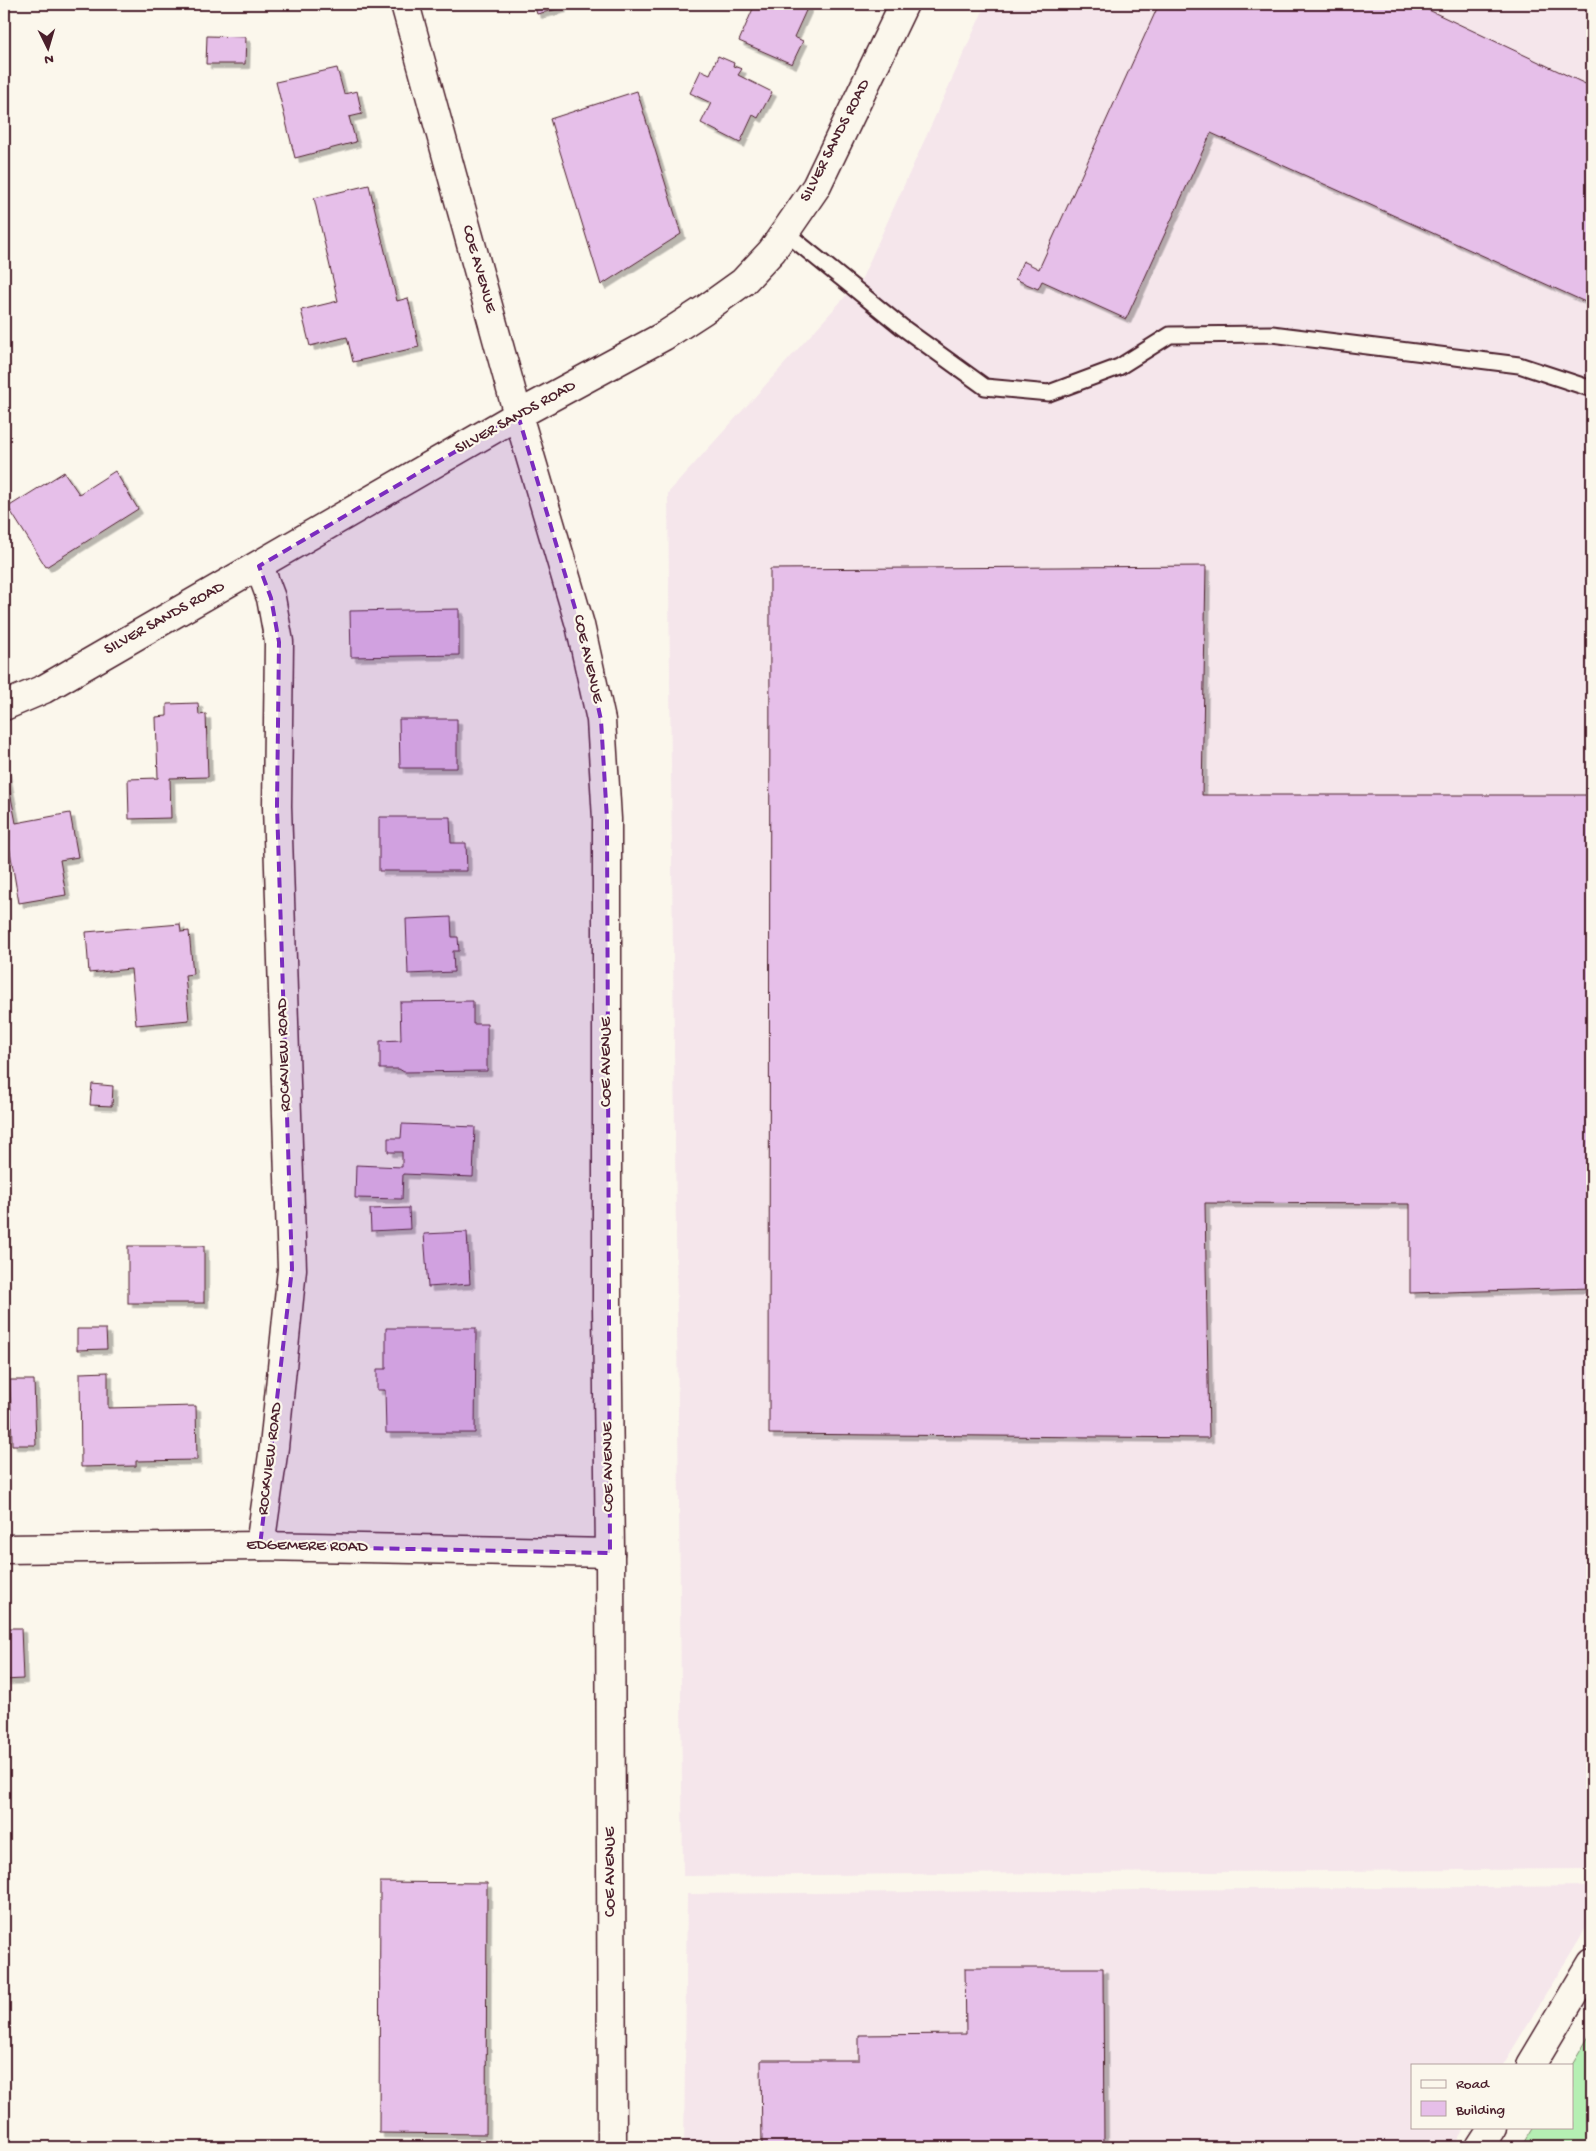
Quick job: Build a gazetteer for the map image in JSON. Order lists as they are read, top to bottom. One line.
{"streets":{"main road":["SILVER SANDS ROAD","COE AVENUE","ROCKVIEW ROAD","EDGEMERE ROAD"]},"crossings":[["SILVER SANDS ROAD","COE AVENUE"],["SILVER SANDS ROAD","ROCKVIEW ROAD"],["COE AVENUE","EDGEMERE ROAD"],["ROCKVIEW ROAD","EDGEMERE ROAD"]],"legend":["Road","Building"],"north":"bottom"}
